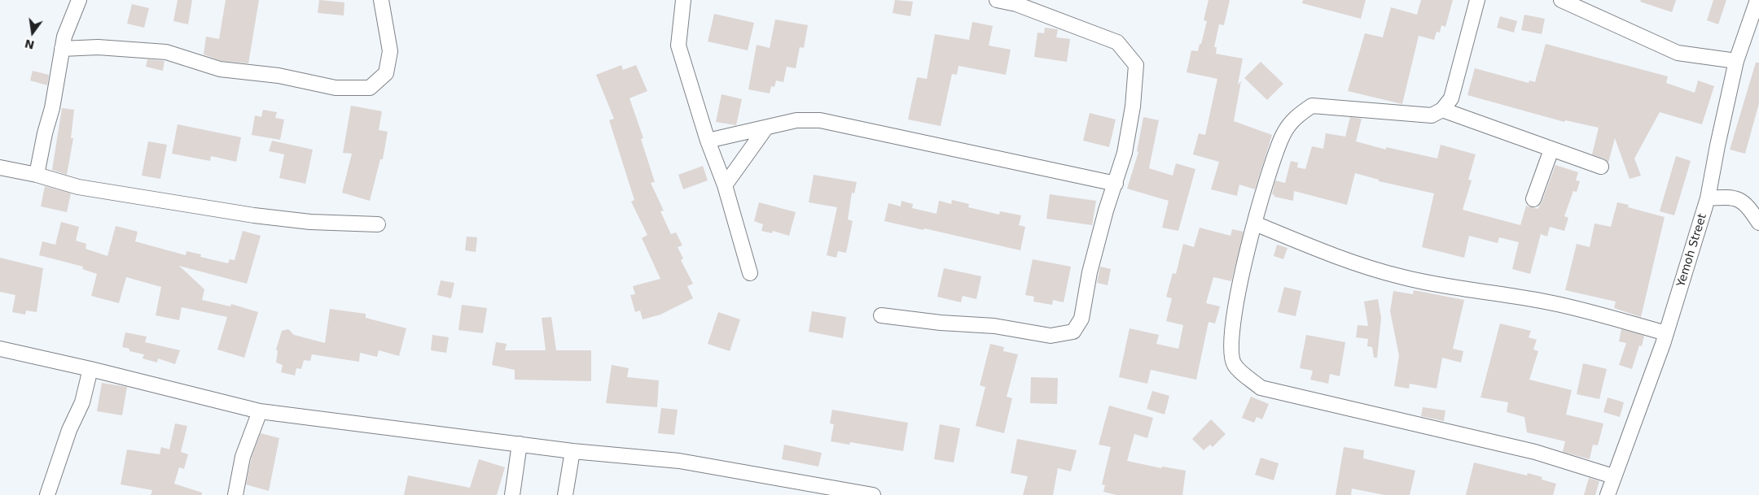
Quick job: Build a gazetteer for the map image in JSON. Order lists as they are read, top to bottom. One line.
{"streets":{"street":["Yemoh Street"]},"north":"bottom"}
